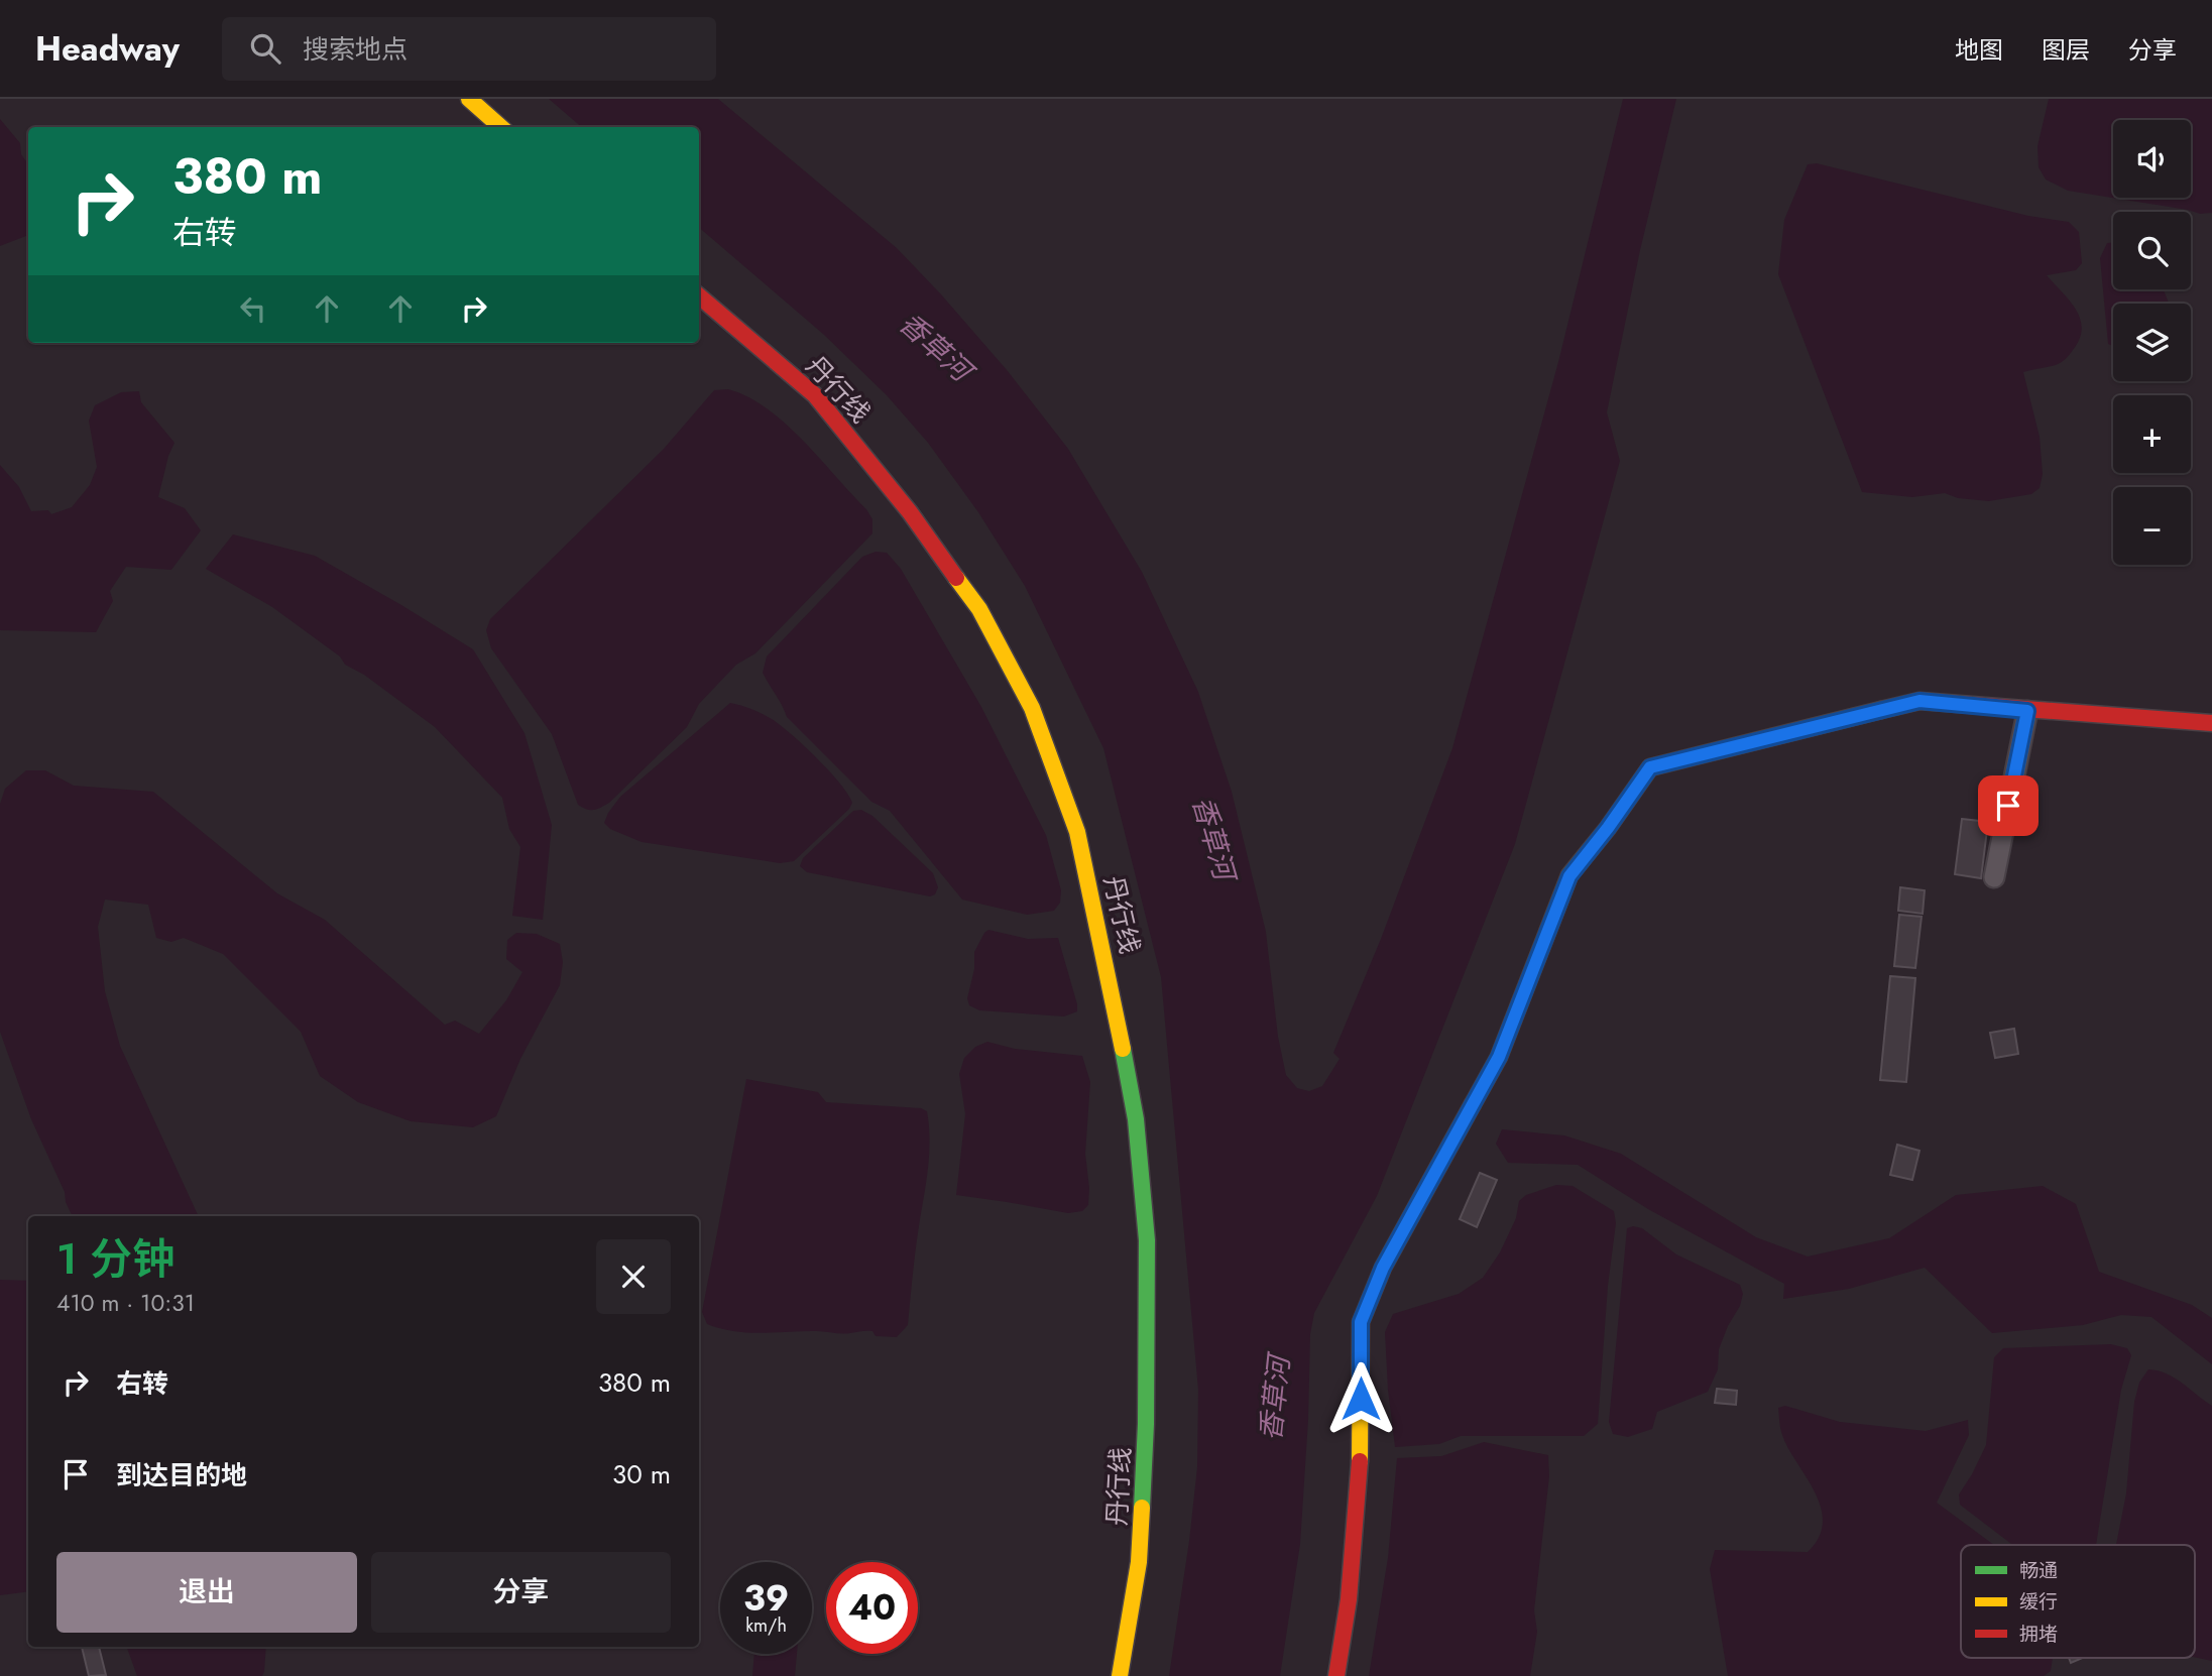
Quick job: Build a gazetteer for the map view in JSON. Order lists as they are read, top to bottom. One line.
{"streets":{"main road":["丹行线"]},"water":["香草河"],"legend":["畅通","缓行","拥堵"],"page":{"header":"Headway","search":"搜索地点","nav":["地图","图层","分享"],"map_buttons":["+","−"],"turn":["380 m","右转"],"heading":["1 分钟","410 m · 10:31"],"list":[{"name":"右转","value":"380 m"},{"name":"到达目的地","value":"30 m"}],"buttons":["退出","分享"],"speed":"39 km/h","limit":"40"}}
